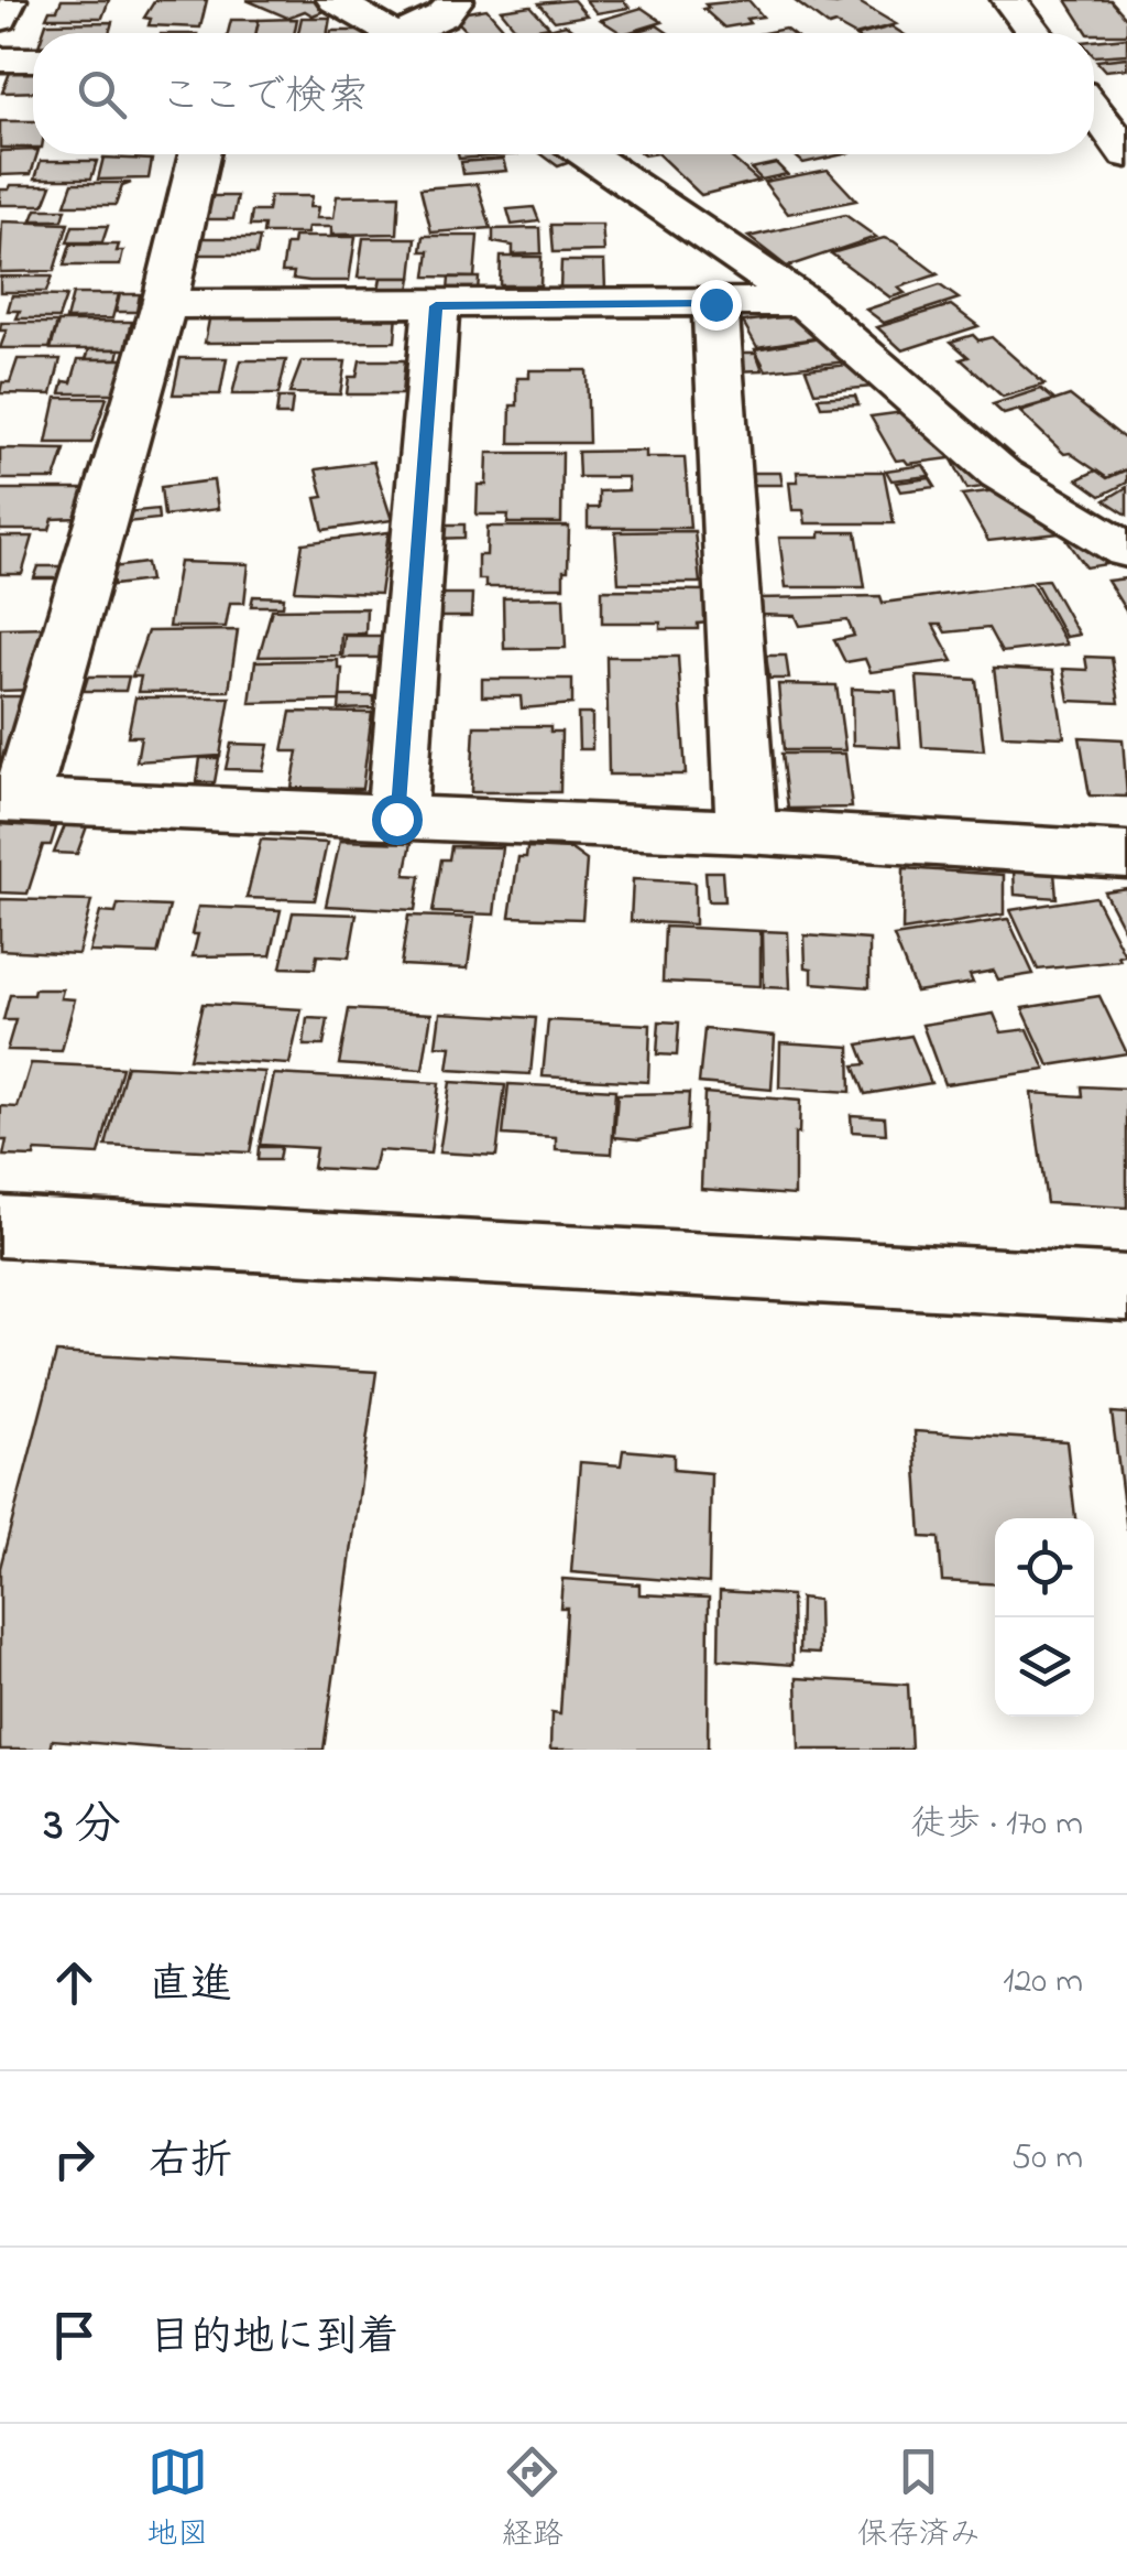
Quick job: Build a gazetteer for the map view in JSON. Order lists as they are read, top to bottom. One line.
{"page":{"search":"ここで検索","heading":["3 分","徒歩 · 170 m"],"list":[["直進","120 m"],["右折","50 m"],"目的地に到着"],"nav":["地図","経路","保存済み"]}}
